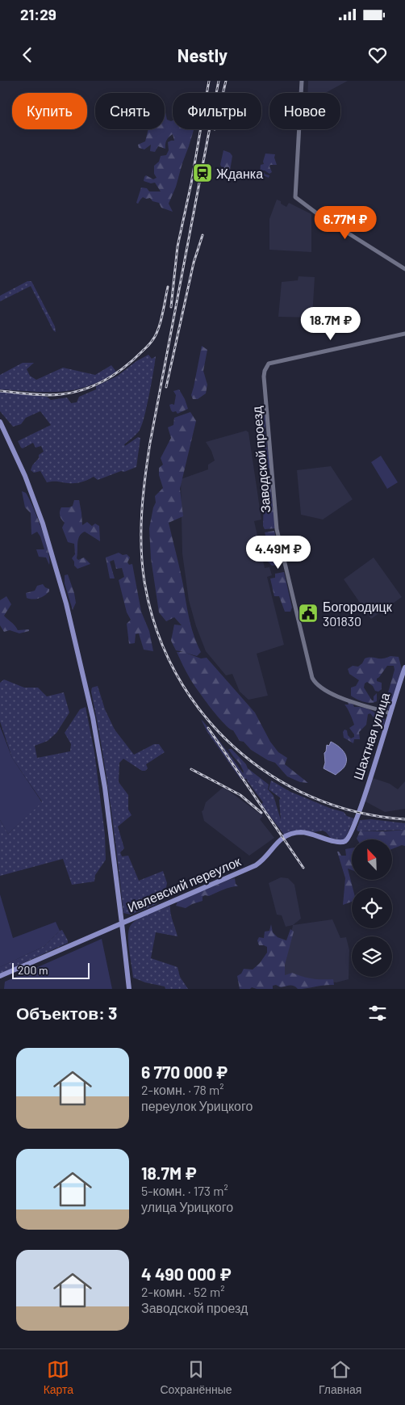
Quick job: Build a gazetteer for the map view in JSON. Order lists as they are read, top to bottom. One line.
{"streets":{"main road":["Шахтная улица","Ивлевский переулок"],"street":["Заводской проезд"]},"crossings":[["Заводской проезд","Шахтная улица"],["Шахтная улица","Ивлевский переулок"]],"places":{"station":["Жданка"],"public building":["Богородицк 301830"]},"scale_bar":"200 m","north":"top left","page":{"status":"21:29","header":"Nestly","chip":["Купить","Снять","Фильтры","Новое"],"price":["6.77M ₽","18.7M ₽","4.49M ₽"],"scale":"200 m","heading":"Объектов: 3","list":[{"name":"6 770 000 ₽","note":"2-комн. · 78 m² · переулок Урицкого"},{"name":"18.7M ₽","note":"5-комн. · 173 m² · улица Урицкого"},{"name":"4 490 000 ₽","note":"2-комн. · 52 m² · Заводской проезд"}],"tabs":["Карта","Сохранённые","Главная"]}}
